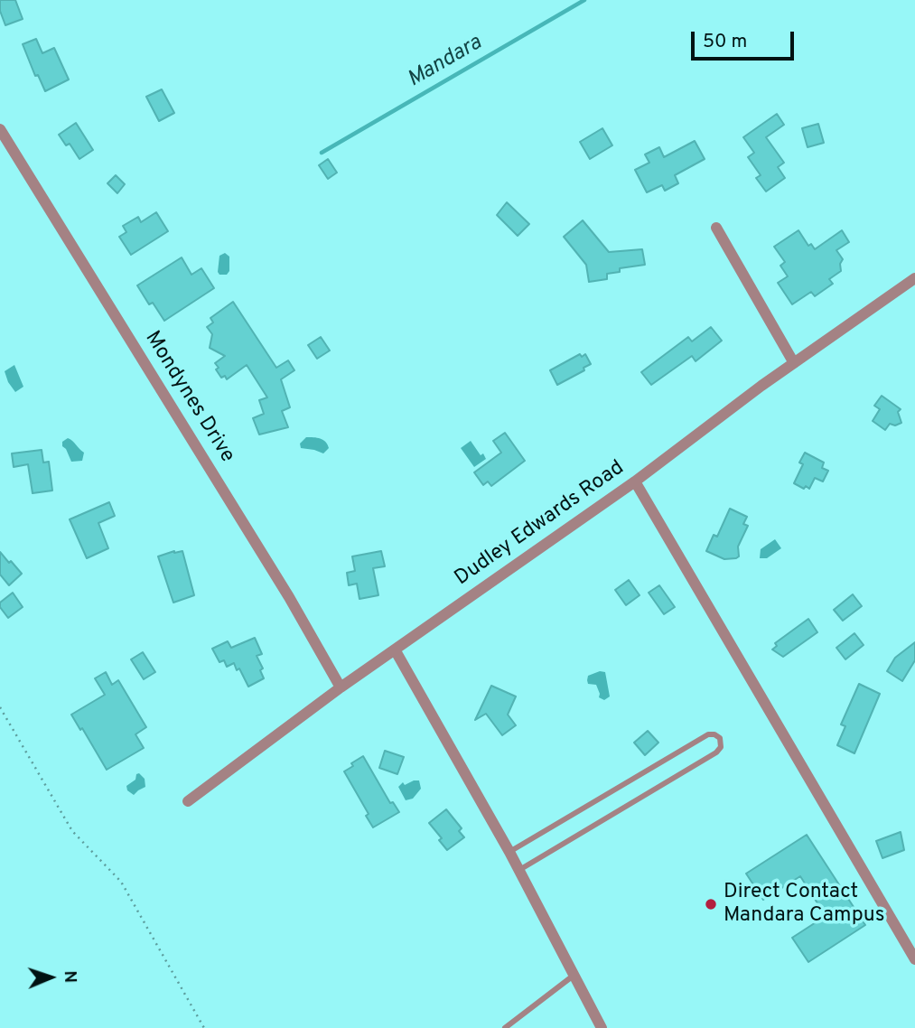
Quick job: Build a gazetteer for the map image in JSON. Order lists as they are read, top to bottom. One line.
{"streets":{"street":["Mondynes Drive","Dudley Edwards Road"]},"crossings":[["Mondynes Drive","Dudley Edwards Road"]],"water":["Mandara"],"places":["Direct Contact Mandara Campus"],"scale_bar":"50 m","north":"right"}
